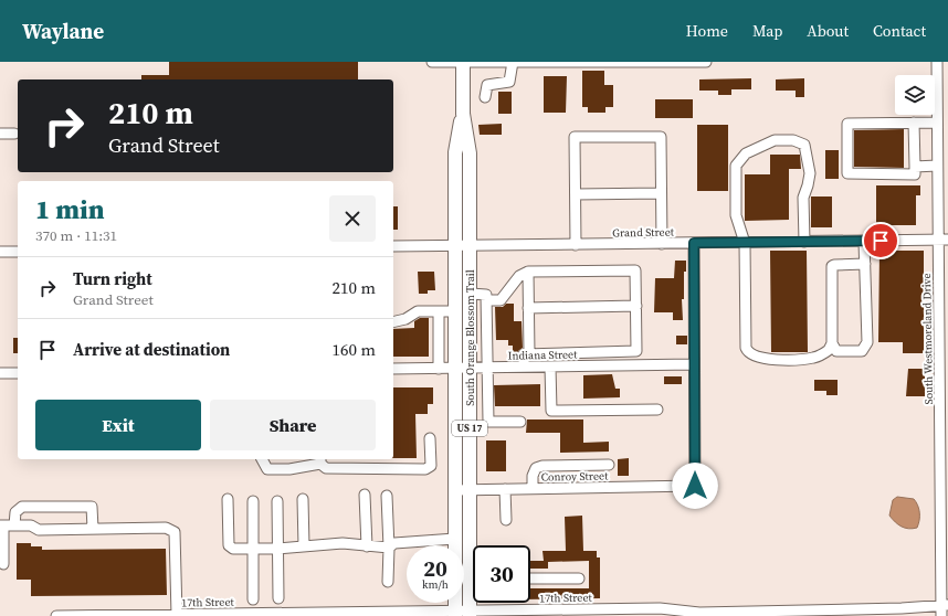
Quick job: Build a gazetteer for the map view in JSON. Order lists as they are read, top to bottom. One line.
{"streets":{"main road":["South Orange Blossom Trail","US 17"],"street":["Grand Street","South Westmoreland Drive","Indiana Street","Conroy Street","17th Street"]},"crossings":[["Grand Street","South Orange Blossom Trail"],["Grand Street","South Westmoreland Drive"],["South Orange Blossom Trail","Indiana Street"],["South Orange Blossom Trail","Conroy Street"],["South Orange Blossom Trail","17th Street"],["South Westmoreland Drive","17th Street"],["Indiana Street","Conroy Street"]],"page":{"header":"Waylane","nav":["Home","Map","About","Contact"],"turn":["210 m","Grand Street"],"heading":["1 min","370 m · 11:31"],"list":[{"name":"Turn right","note":"Grand Street","value":"210 m"},{"name":"Arrive at destination","value":"160 m"}],"buttons":["Exit","Share"],"speed":"20 km/h","limit":"30"}}
